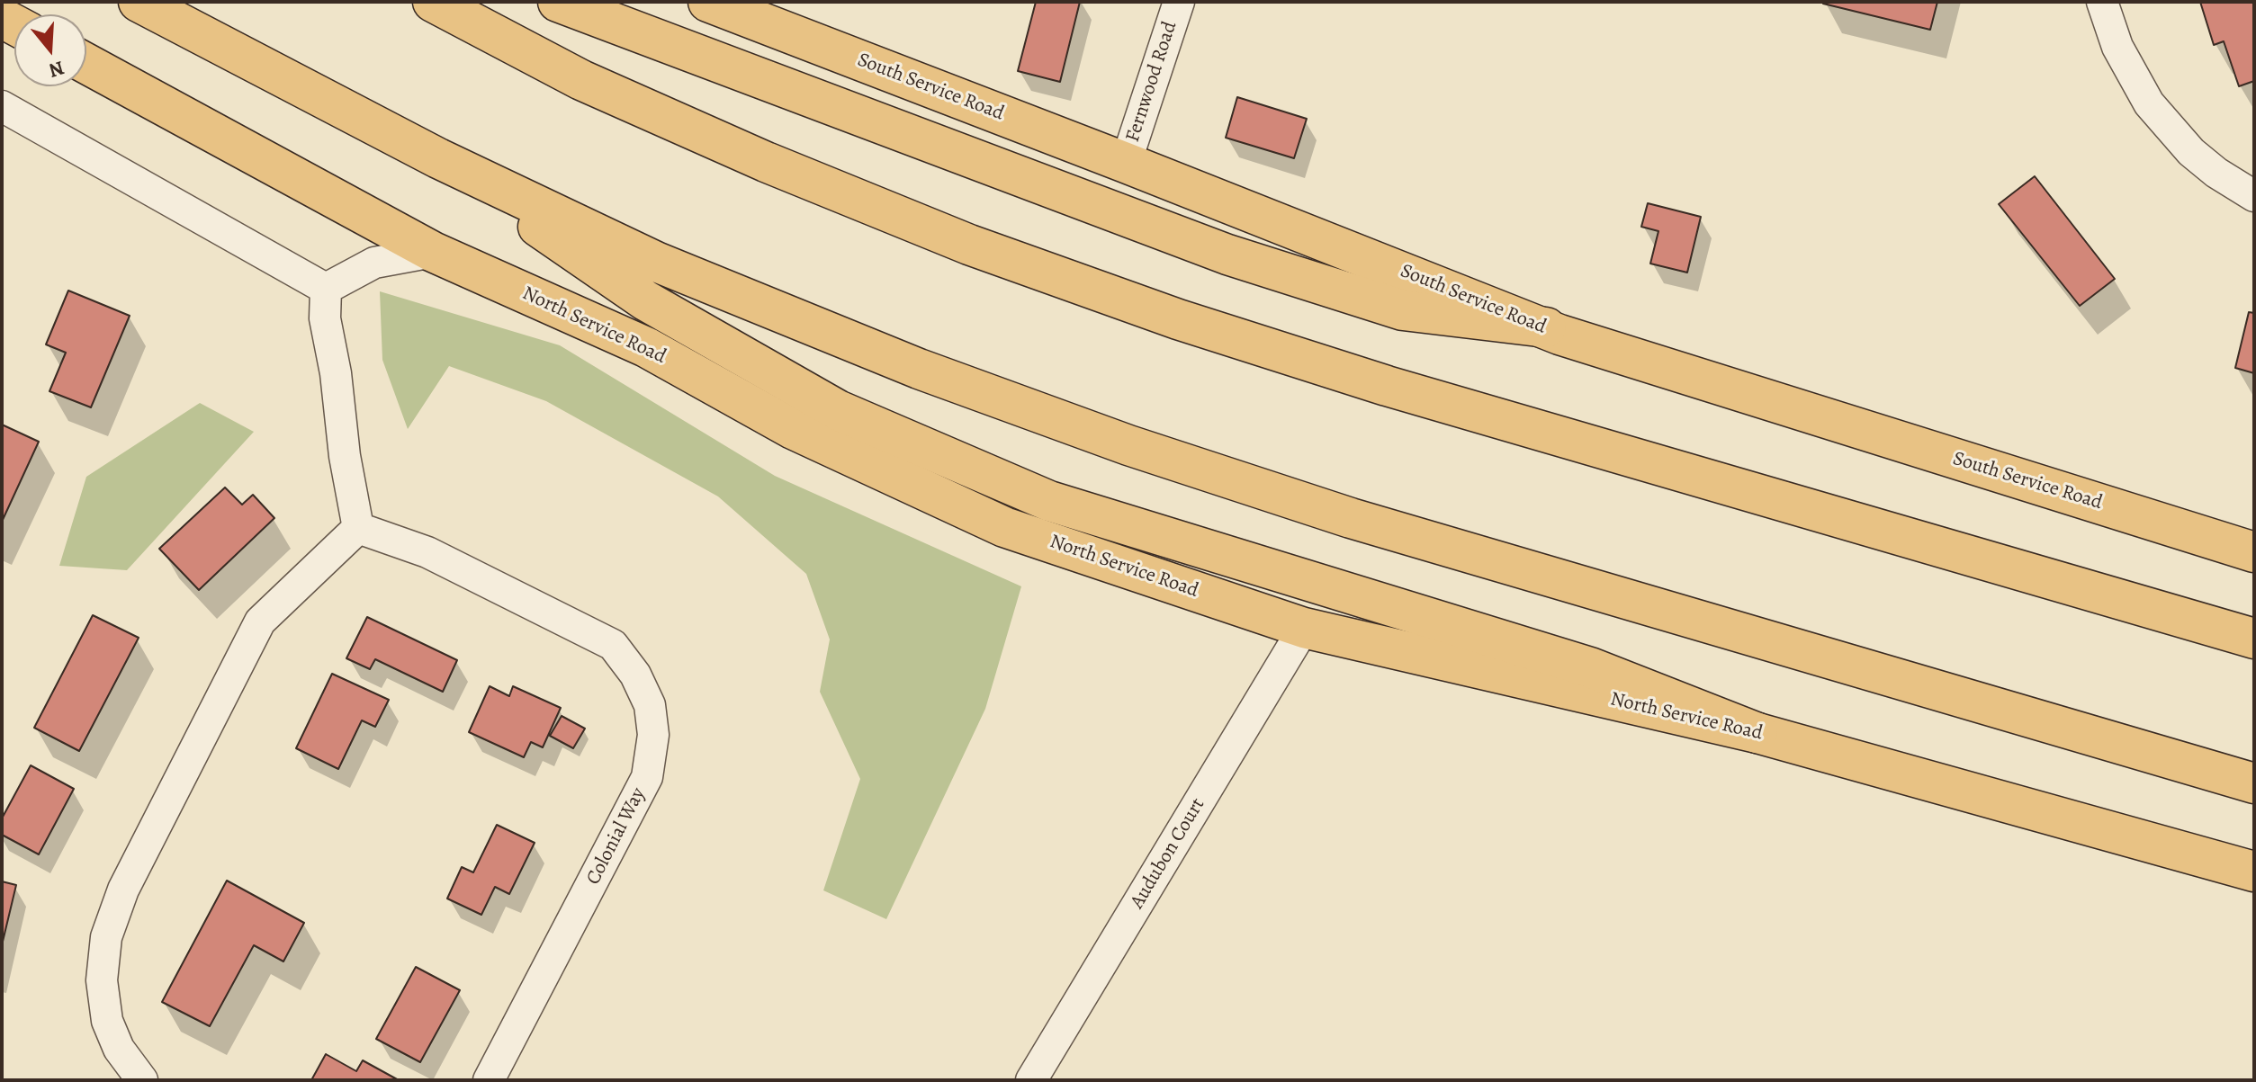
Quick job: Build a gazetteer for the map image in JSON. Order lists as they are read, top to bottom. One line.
{"streets":{"main road":["South Service Road","North Service Road"],"street":["Fernwood Road","Colonial Way","Audubon Court"]},"crossings":[["Fernwood Road","South Service Road"],["North Service Road","Audubon Court"]],"north":"bottom"}
